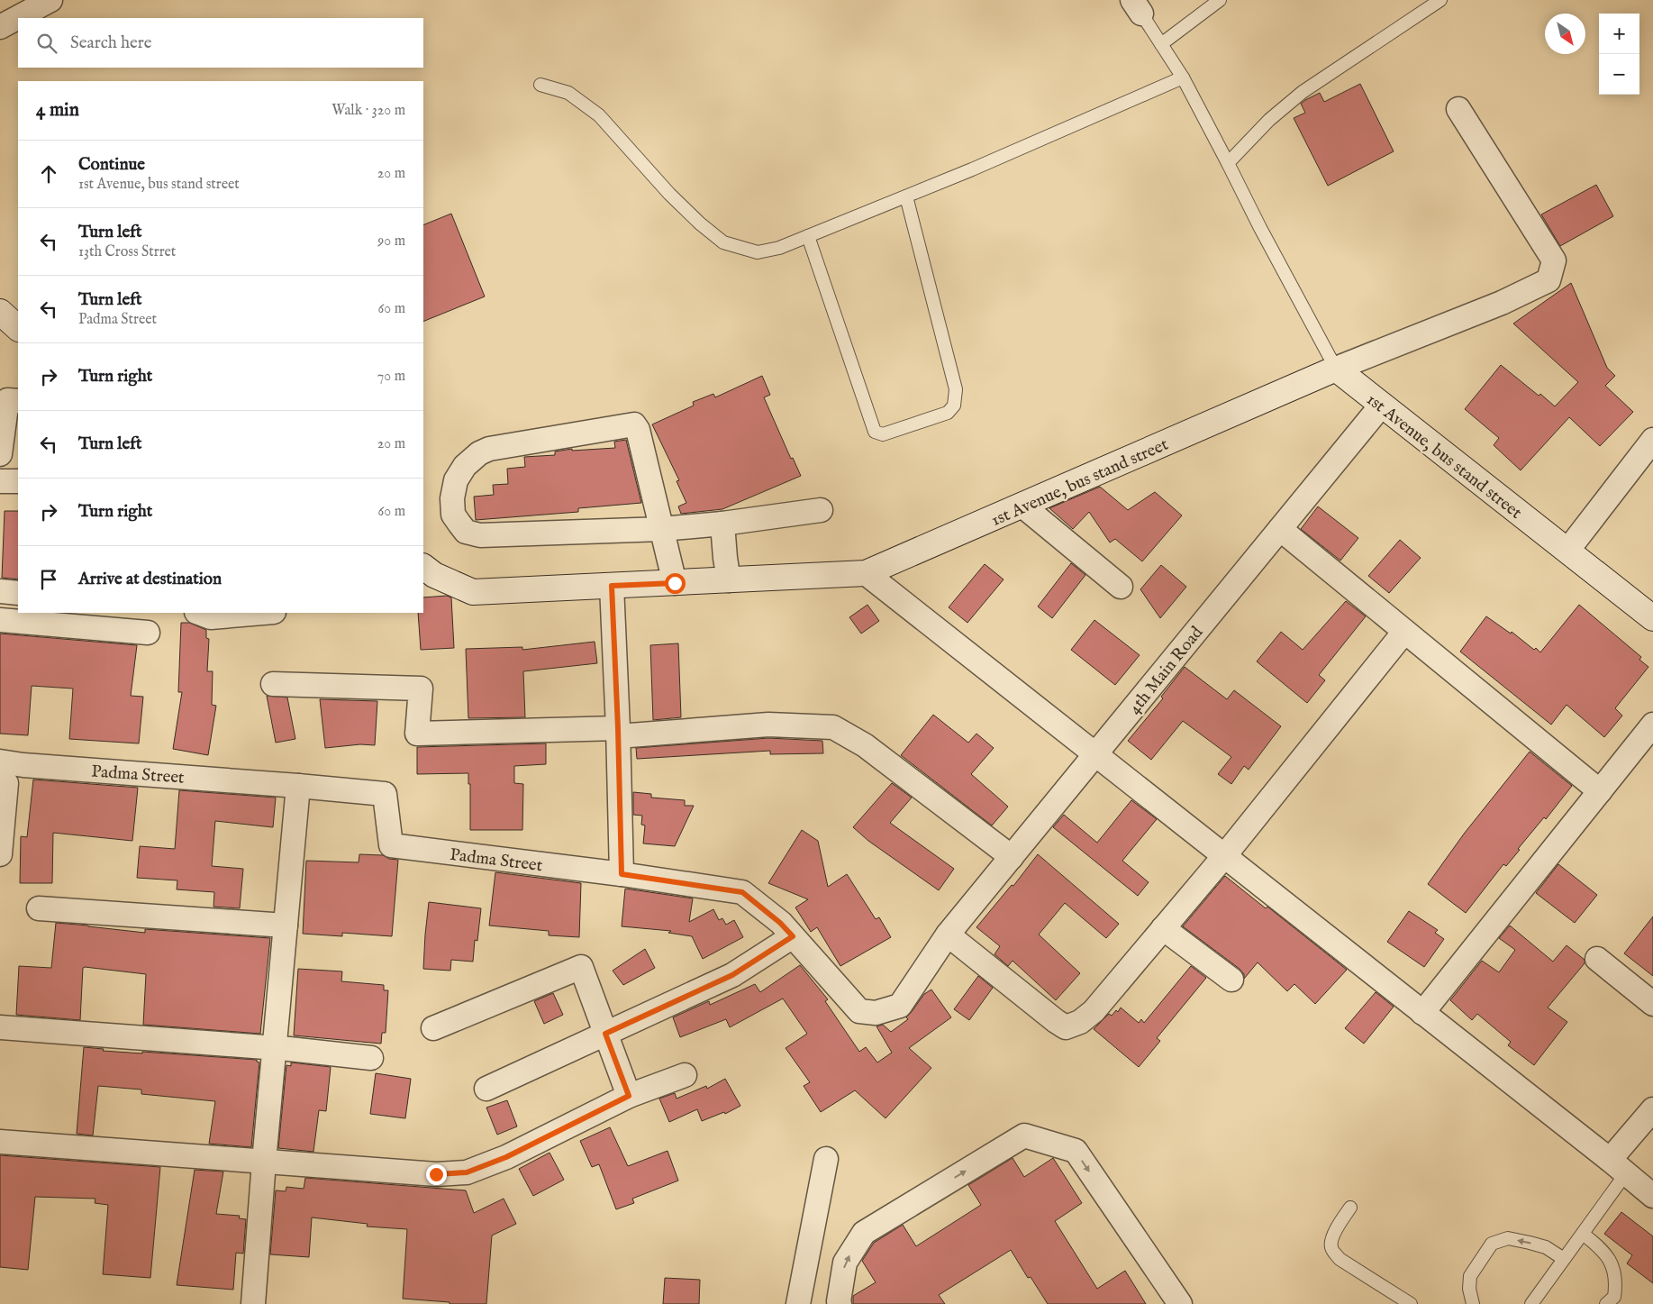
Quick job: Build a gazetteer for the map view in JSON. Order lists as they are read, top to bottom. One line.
{"streets":{"street":["1st Avenue, bus stand street","4th Main Road","Padma Street"]},"crossings":[["1st Avenue, bus stand street","4th Main Road"],["4th Main Road","Padma Street"]],"north":"bottom right","page":{"map_buttons":["+","−"],"search":"Search here","heading":["4 min","Walk · 320 m"],"list":[["Continue","1st Avenue, bus stand street","20 m"],["Turn left","13th Cross Strret","90 m"],["Turn left","Padma Street","60 m"],["Turn right","70 m"],["Turn left","20 m"],["Turn right","60 m"],"Arrive at destination"]}}
